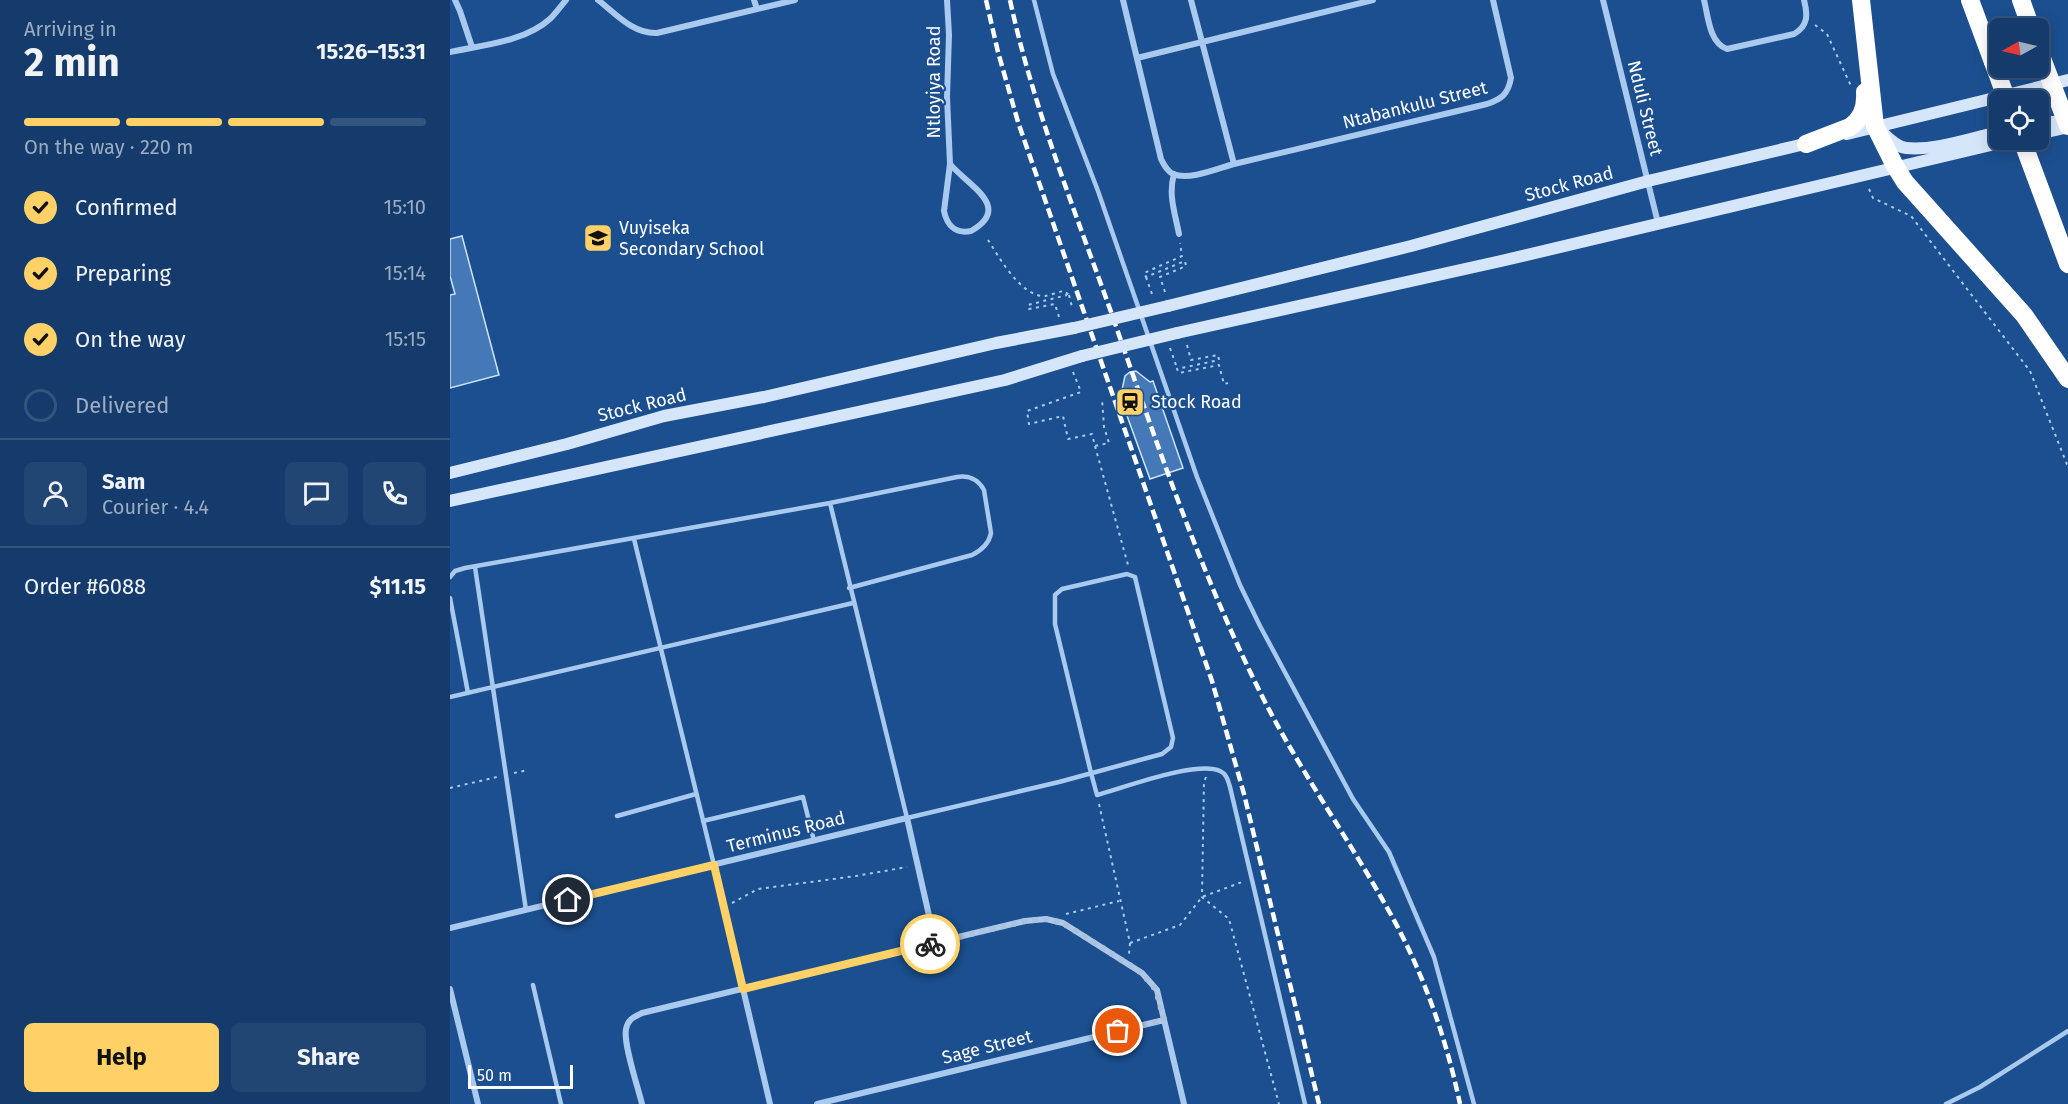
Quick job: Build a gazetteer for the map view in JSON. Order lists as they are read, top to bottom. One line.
{"streets":{"main road":["Stock Road"],"street":["Ntloyiya Road","Ntabankulu Street","Nduli Street","Terminus Road","Sage Street"]},"crossings":[["Nduli Street","Stock Road"]],"places":{"school or university":["Vuyiseka Secondary School"],"station":["Stock Road"]},"scale_bar":"50 m","north":"left","page":{"heading":["2 min","Arriving in","15:26–15:31"],"panel":["Sam","Courier · 4.4","Order #6088","$11.15"],"bar":"On the way · 220 m","list":[["Confirmed","15:10"],["Preparing","15:14"],["On the way","15:15"],"Delivered"],"buttons":["Help","Share"],"scale":"50 m"}}
